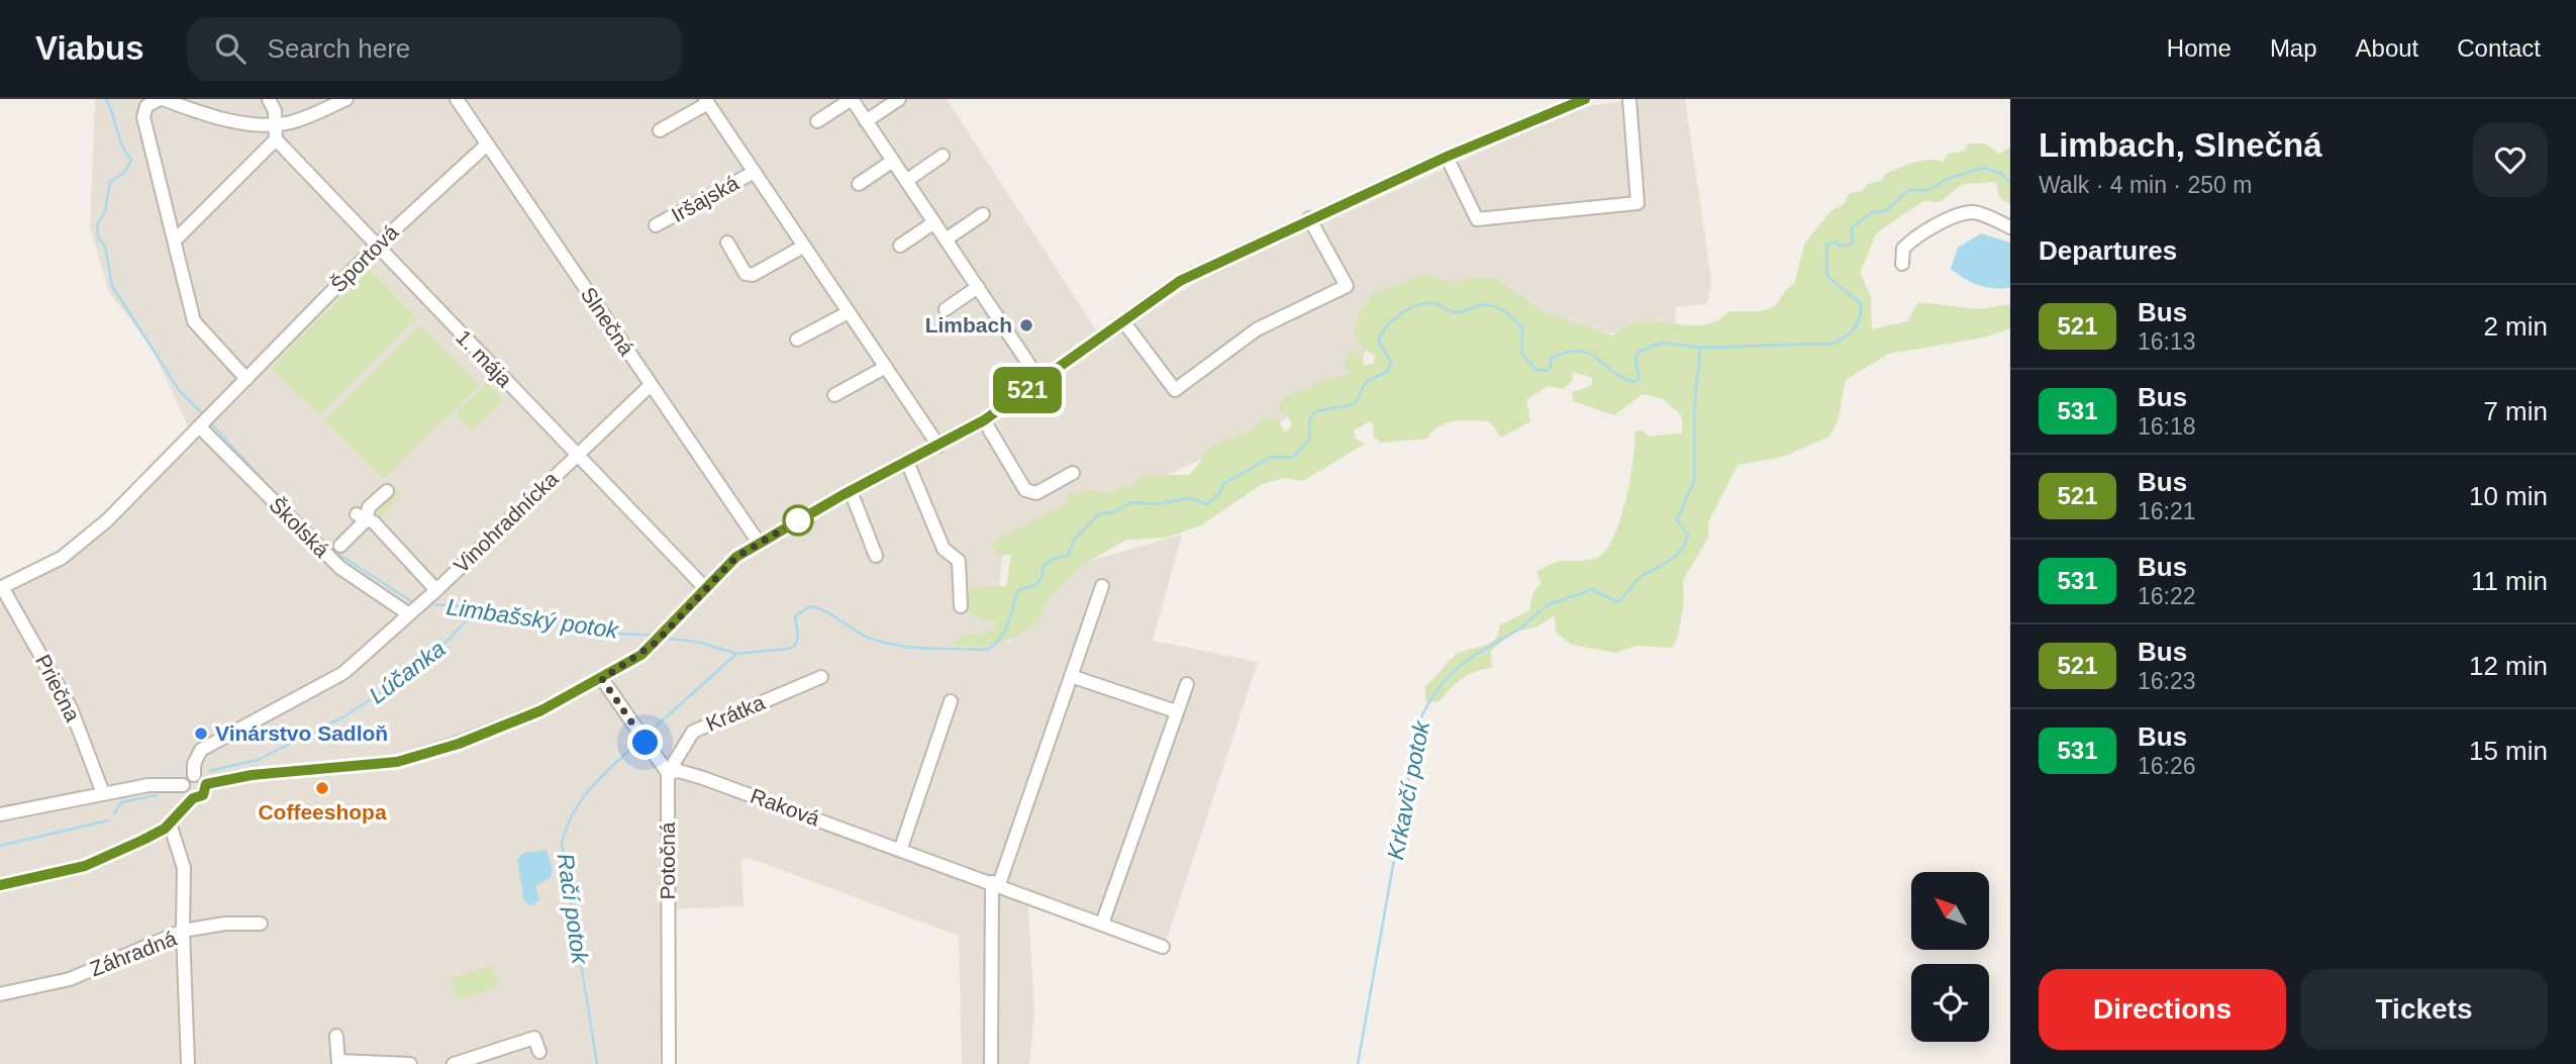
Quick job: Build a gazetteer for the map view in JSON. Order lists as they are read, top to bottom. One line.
{"streets":{"street":["Iršajská","Športová","Slnečná","1. mája","Vinohradnícka","Školská","Priečna","Krátka","Raková","Potočná","Záhradná"]},"crossings":[["Športová","Slnečná"],["Športová","1. mája"],["Športová","Školská"],["Športová","Priečna"],["Slnečná","Vinohradnícka"],["1. mája","Vinohradnícka"],["Vinohradnícka","Školská"],["Krátka","Raková"],["Krátka","Potočná"],["Raková","Potočná"]],"water":["Limbašský potok","Lúčanka","Krkavčí potok","Račí potok"],"places":["Limbach","Vinárstvo Sadloň","Coffeeshopa"],"lines":["bus line 521"],"north":"top left","page":{"header":"Viabus","search":"Search here","nav":["Home","Map","About","Contact"],"on_map":"521","heading":[["Limbach, Slnečná","Walk · 4 min · 250 m"],"Departures"],"list":[{"mark":"521","name":"Bus","note":"16:13","value":"2 min"},{"mark":"531","name":"Bus","note":"16:18","value":"7 min"},{"mark":"521","name":"Bus","note":"16:21","value":"10 min"},{"mark":"531","name":"Bus","note":"16:22","value":"11 min"},{"mark":"521","name":"Bus","note":"16:23","value":"12 min"},{"mark":"531","name":"Bus","note":"16:26","value":"15 min"}],"buttons":["Directions","Tickets"]}}
